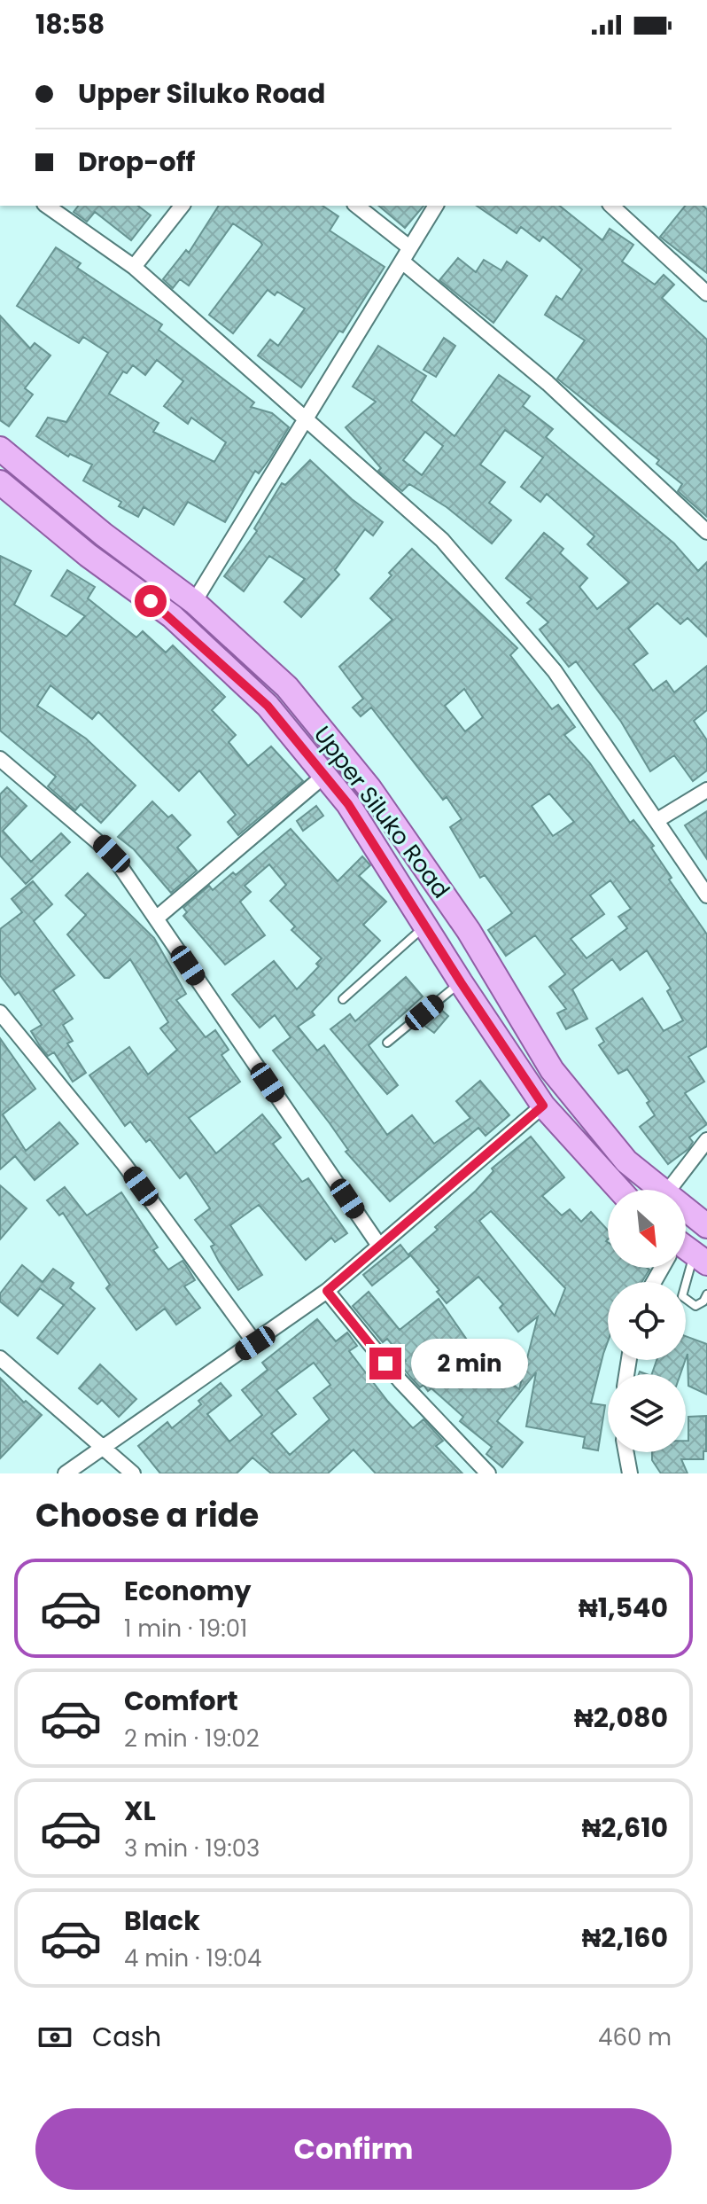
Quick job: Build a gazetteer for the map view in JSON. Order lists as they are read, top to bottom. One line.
{"streets":{"main road":["Upper Siluko Road"]},"north":"bottom right","page":{"status":"18:58","banner":["Upper Siluko Road","Drop-off"],"bubble":"2 min","heading":"Choose a ride","list":[{"name":"Economy","note":"1 min · 19:01","value":"₦1,540"},{"name":"Comfort","note":"2 min · 19:02","value":"₦2,080"},{"name":"XL","note":"3 min · 19:03","value":"₦2,610"},{"name":"Black","note":"4 min · 19:04","value":"₦2,160"}],"pay":["Cash","460 m"],"buttons":"Confirm"}}
